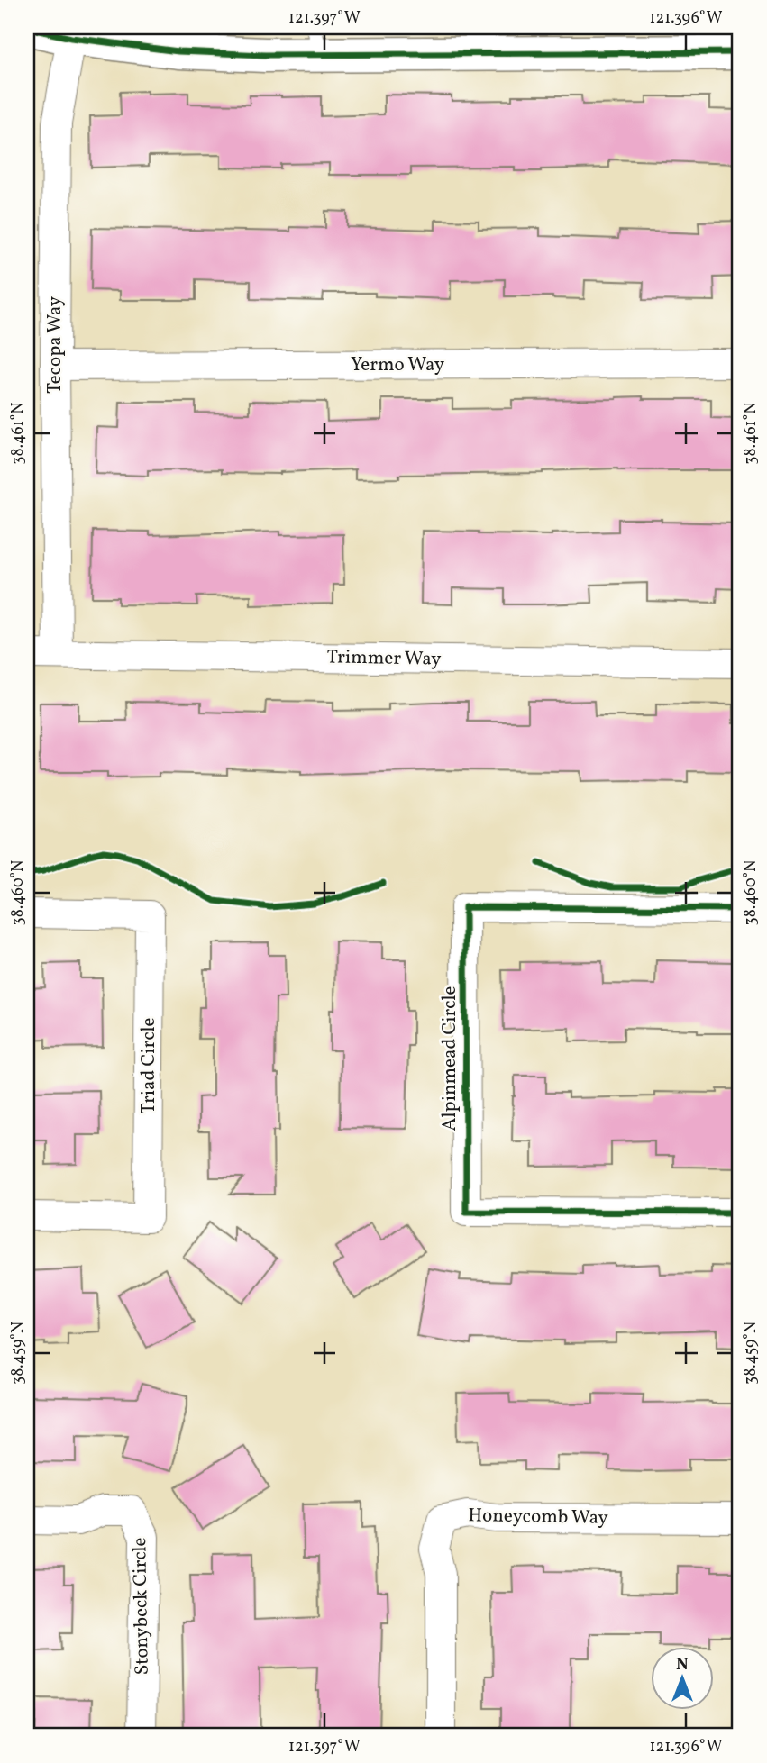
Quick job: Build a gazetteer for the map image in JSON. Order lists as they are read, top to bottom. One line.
{"streets":{"street":["Tecopa Way","Yermo Way","Trimmer Way","Alpinmead Circle","Triad Circle","Honeycomb Way","Stonybeck Circle"]},"crossings":[["Tecopa Way","Yermo Way"],["Tecopa Way","Trimmer Way"]],"north":"top","coordinates":["121.397°W","121.396°W","38.461°N","38.460°N","38.459°N"]}
